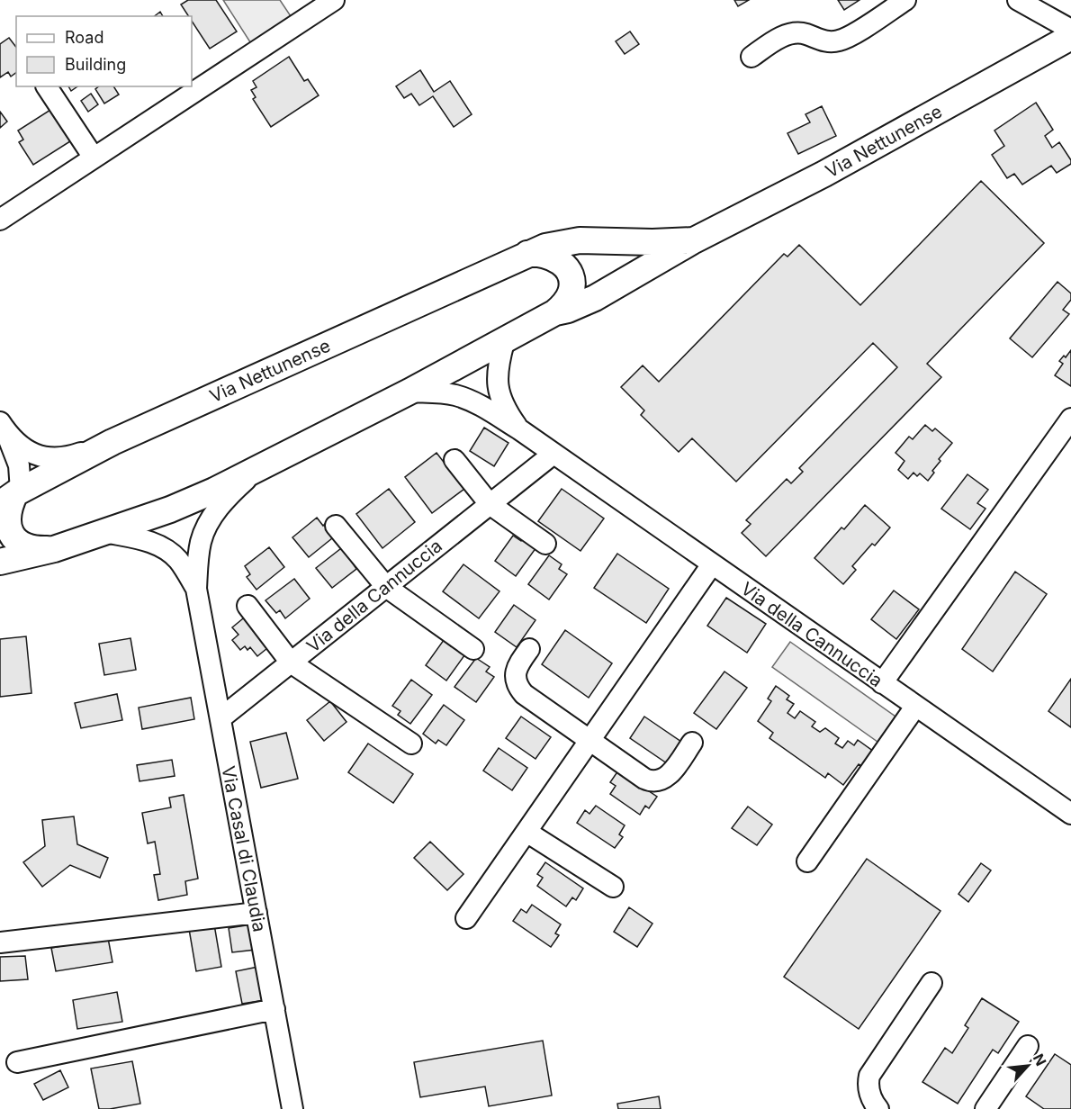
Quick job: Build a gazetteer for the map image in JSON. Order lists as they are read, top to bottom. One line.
{"streets":{"main road":["Via Nettunense"],"street":["Via della Cannuccia","Via Casal di Claudia"]},"crossings":[["Via Nettunense","Via della Cannuccia"],["Via Nettunense","Via Casal di Claudia"],["Via della Cannuccia","Via Casal di Claudia"]],"legend":["Road","Building"],"north":"top right"}
